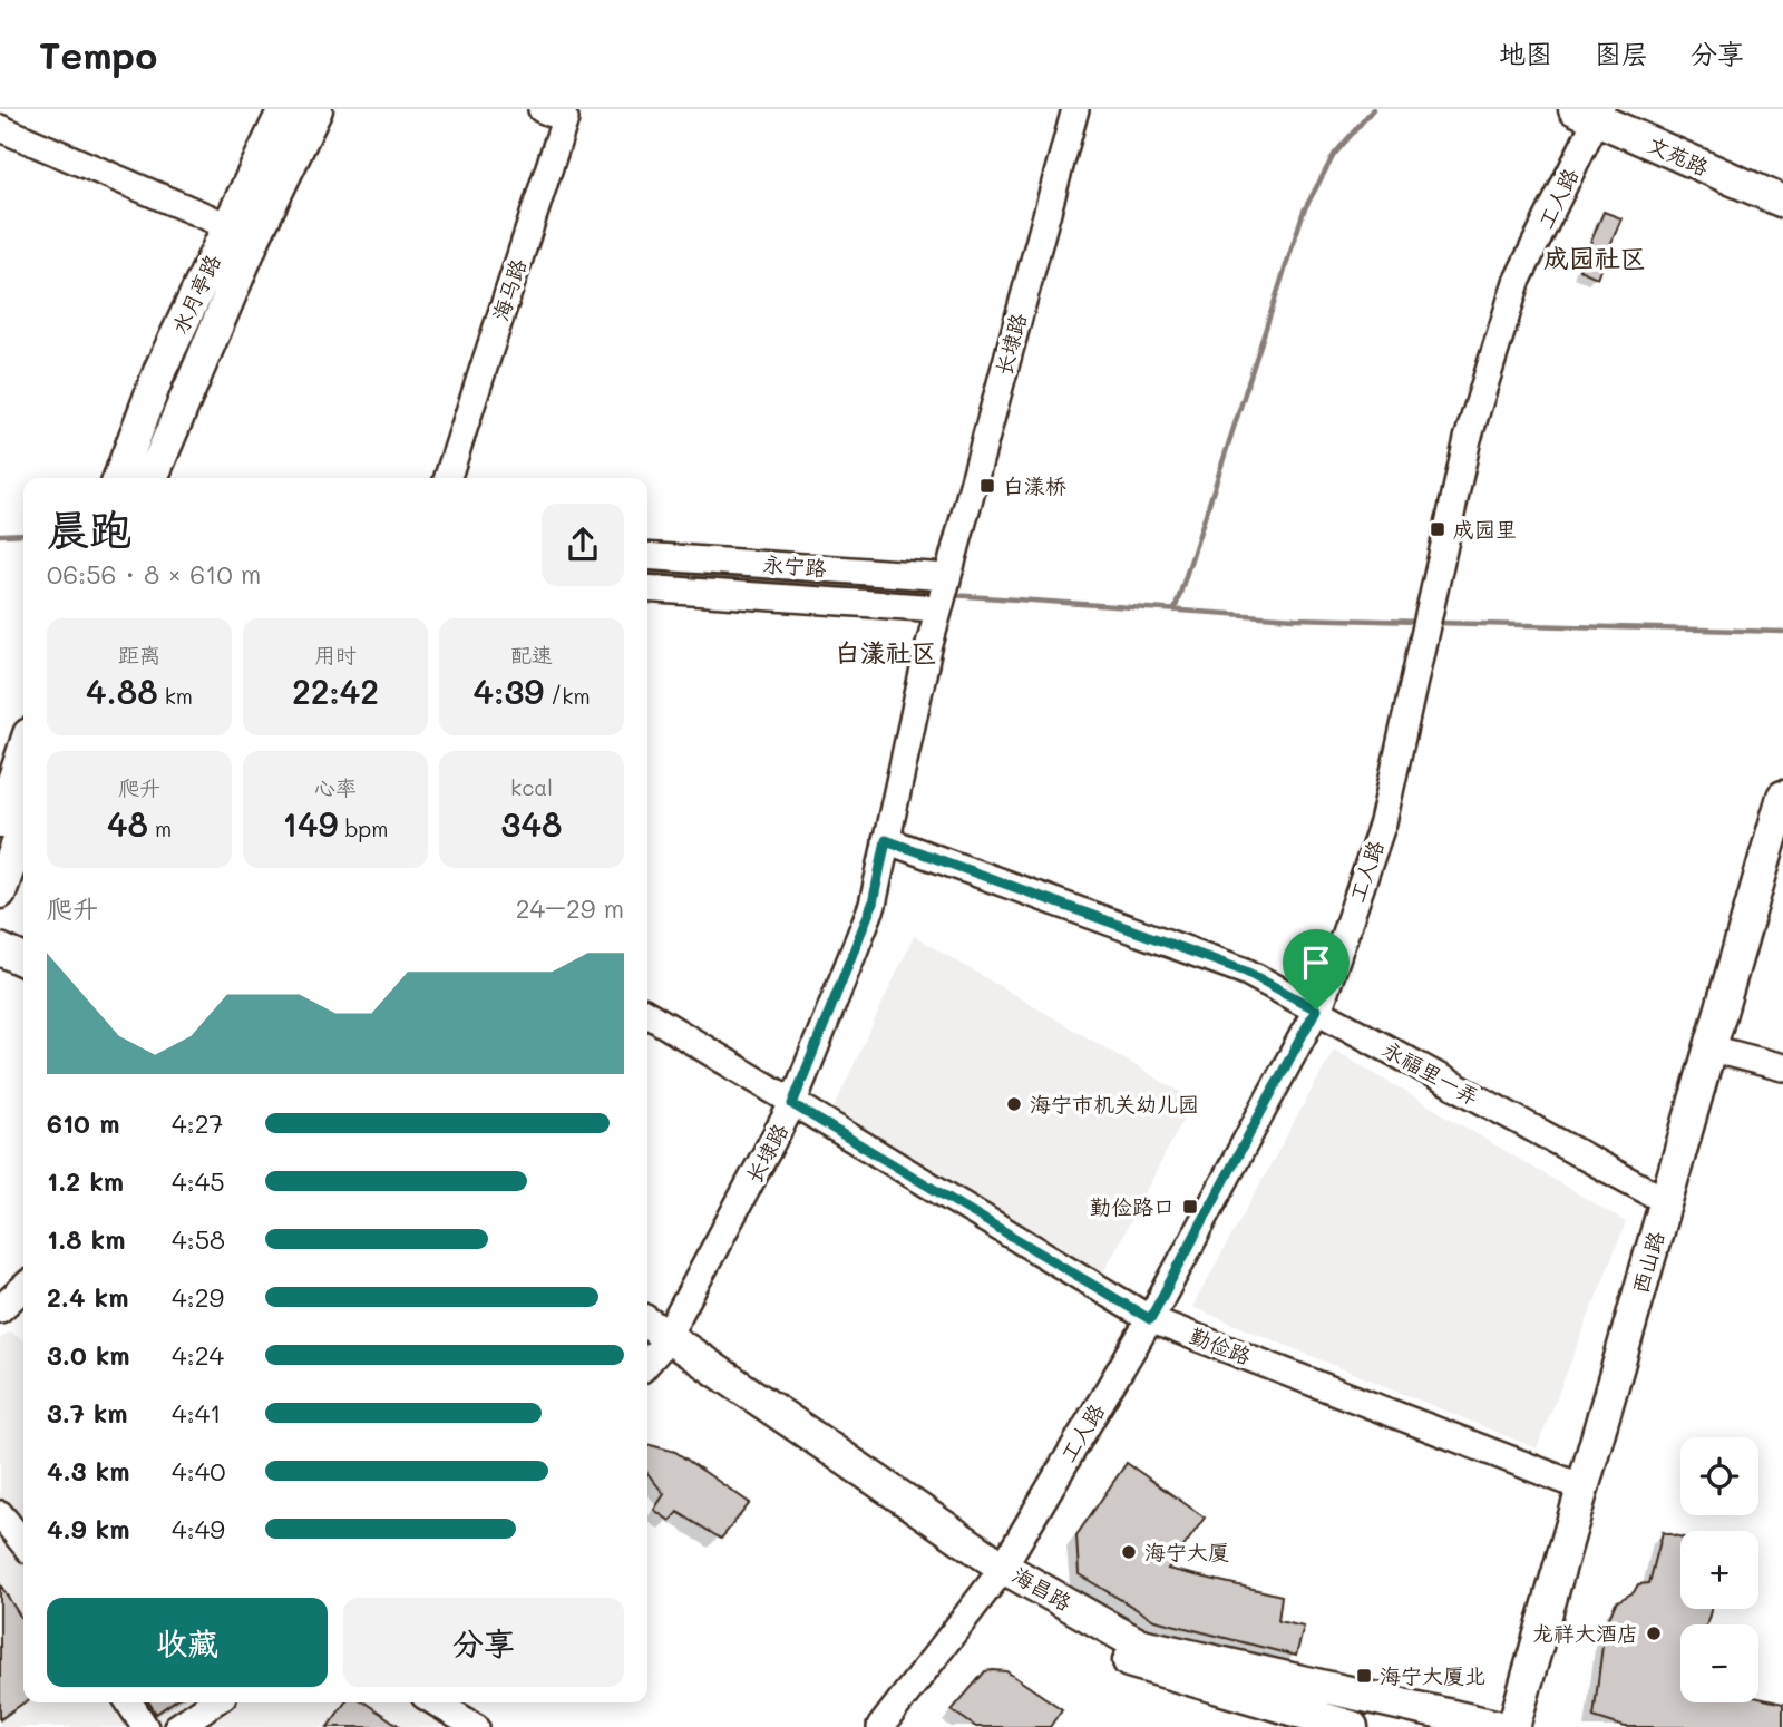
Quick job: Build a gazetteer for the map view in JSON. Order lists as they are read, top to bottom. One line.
{"streets":{"main road":["文苑路","水月亭路","西山路","海昌路"],"street":["工人路","海马路","长埭路","永宁路","永福里一弄","勤俭路"]},"crossings":[["文苑路","工人路"],["工人路","永福里一弄"],["工人路","勤俭路"],["工人路","海昌路"],["长埭路","永宁路"],["长埭路","永福里一弄"],["长埭路","勤俭路"],["长埭路","海昌路"],["永福里一弄","西山路"],["西山路","勤俭路"]],"districts":["成园社区","白漾社区"],"places":{"transit":["白漾桥","成园里","勤俭路口","海宁大厦北"],"other":["海宁市机关幼儿园","海宁大厦","龙祥大酒店"]},"page":{"header":"Tempo","nav":["地图","图层","分享"],"heading":["晨跑","06:56 · 8 × 610 m"],"stats":[["距离","4.88 km"],["用时","22:42"],["配速","4:39 /km"],["爬升","48 m"],["心率","149 bpm"],["kcal","348"]],"chart":["爬升","24–29 m"],"list":[{"name":"610 m","note":"4:27"},{"name":"1.2 km","note":"4:45"},{"name":"1.8 km","note":"4:58"},{"name":"2.4 km","note":"4:29"},{"name":"3.0 km","note":"4:24"},{"name":"3.7 km","note":"4:41"},{"name":"4.3 km","note":"4:40"},{"name":"4.9 km","note":"4:49"}],"map_buttons":["+","−"],"buttons":["收藏","分享"]}}
